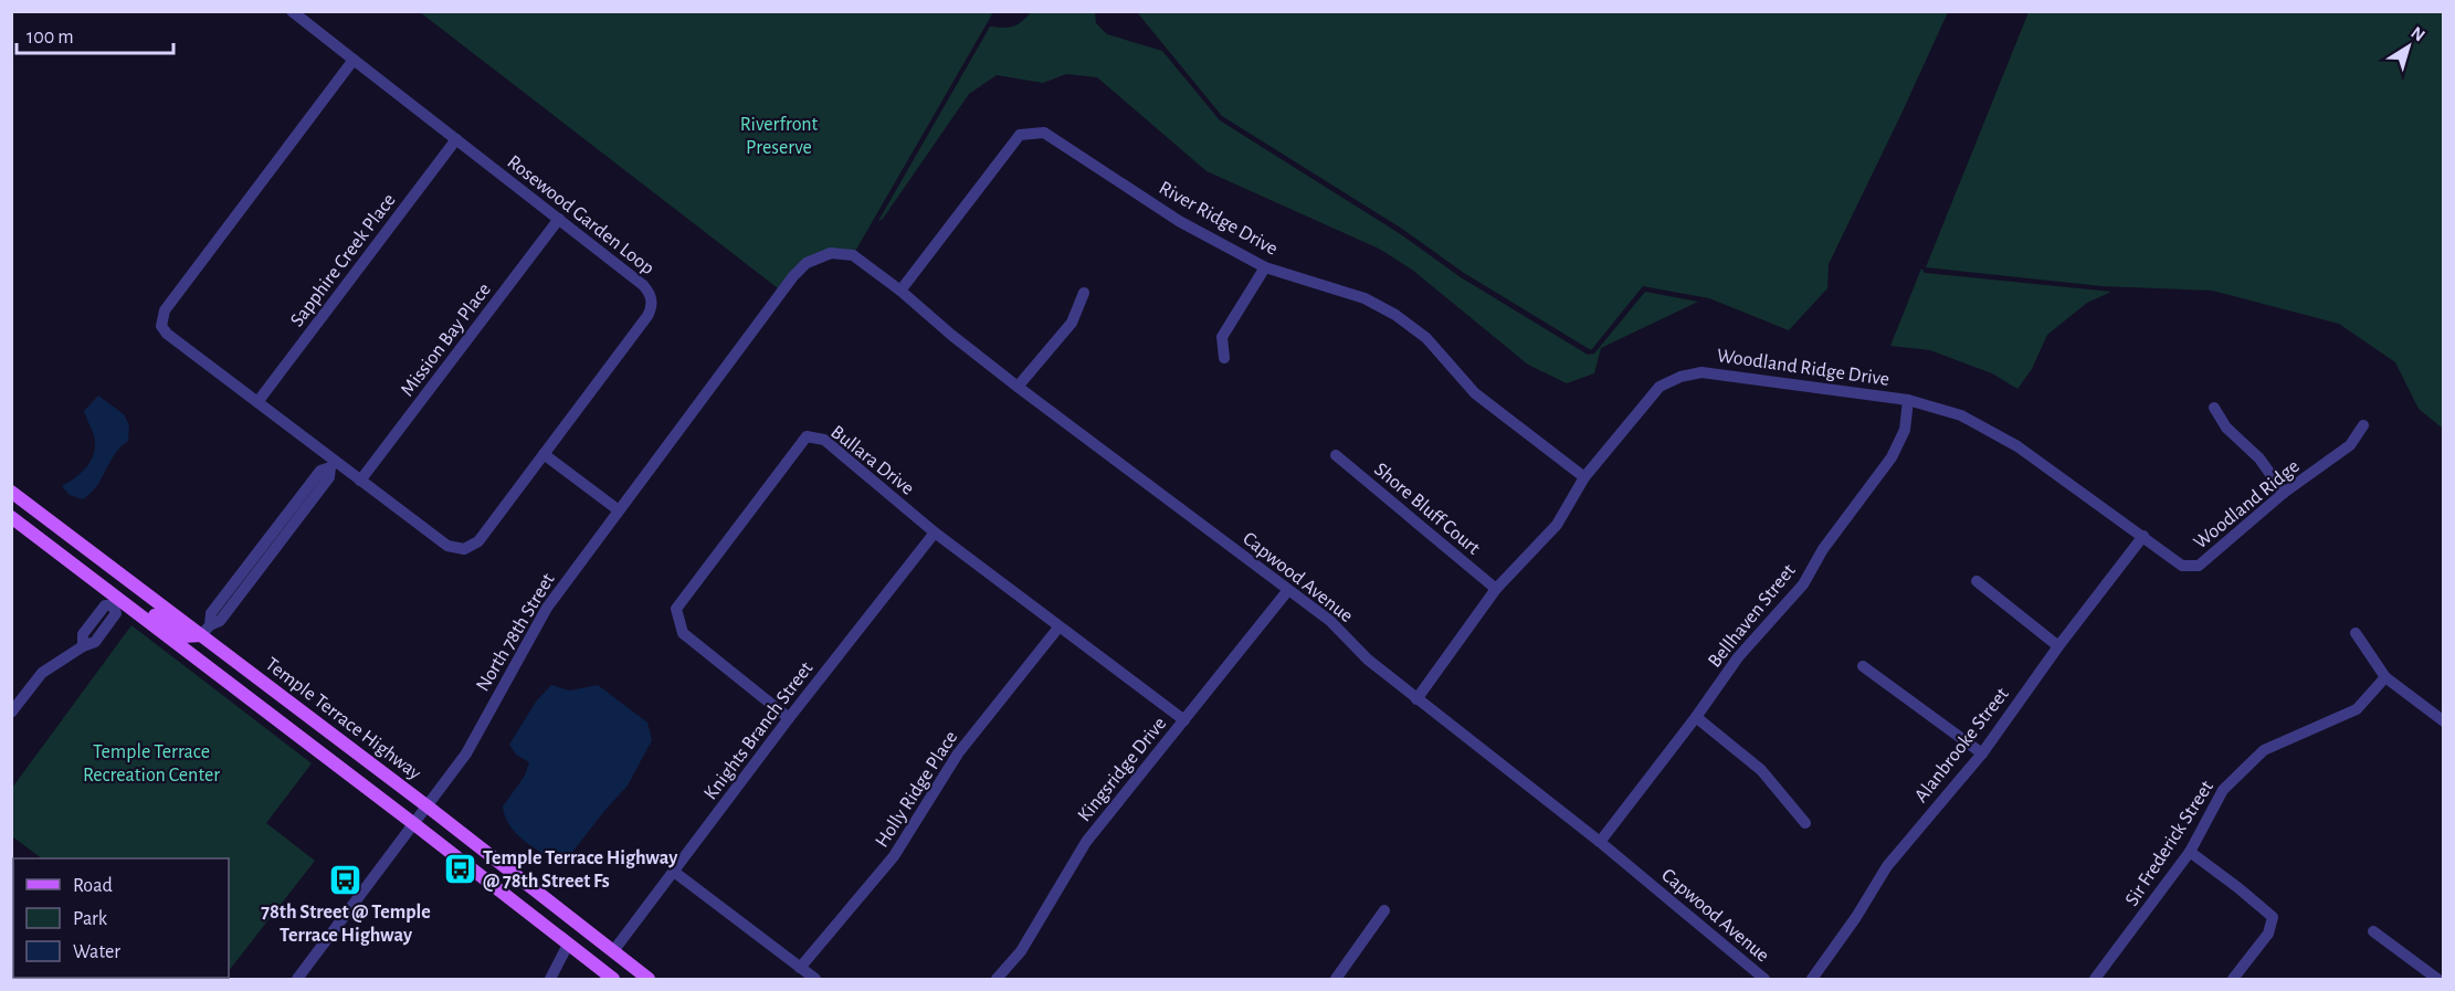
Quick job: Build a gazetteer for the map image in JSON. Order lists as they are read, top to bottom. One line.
{"streets":{"main road":["Temple Terrace Highway"],"street":["Rosewood Garden Loop","River Ridge Drive","Sapphire Creek Place","Mission Bay Place","Woodland Ridge Drive","Bullara Drive","Woodland Ridge","Shore Bluff Court","Capwood Avenue","Bellhaven Street","North 78th Street","Knights Branch Street","Alanbrooke Street","Kingsridge Drive","Holly Ridge Place","Sir Frederick Street"]},"crossings":[["Rosewood Garden Loop","Sapphire Creek Place"],["Rosewood Garden Loop","Mission Bay Place"],["River Ridge Drive","Woodland Ridge Drive"],["River Ridge Drive","Capwood Avenue"],["Woodland Ridge Drive","Woodland Ridge"],["Woodland Ridge Drive","Shore Bluff Court"],["Woodland Ridge Drive","Capwood Avenue"],["Woodland Ridge Drive","Bellhaven Street"],["Woodland Ridge Drive","Alanbrooke Street"],["Bullara Drive","Knights Branch Street"],["Bullara Drive","Kingsridge Drive"],["Bullara Drive","Holly Ridge Place"],["Woodland Ridge","Alanbrooke Street"],["Capwood Avenue","Bellhaven Street"],["Capwood Avenue","North 78th Street"],["Capwood Avenue","Kingsridge Drive"],["North 78th Street","Temple Terrace Highway"],["Temple Terrace Highway","Knights Branch Street"]],"parks":["Riverfront Preserve","Temple Terrace Recreation Center"],"places":{"bus stop":["Temple Terrace Highway @ 78th Street Fs","78th Street @ Temple Terrace Highway"]},"legend":["Road","Park","Water"],"scale_bar":"100 m","north":"top right"}
